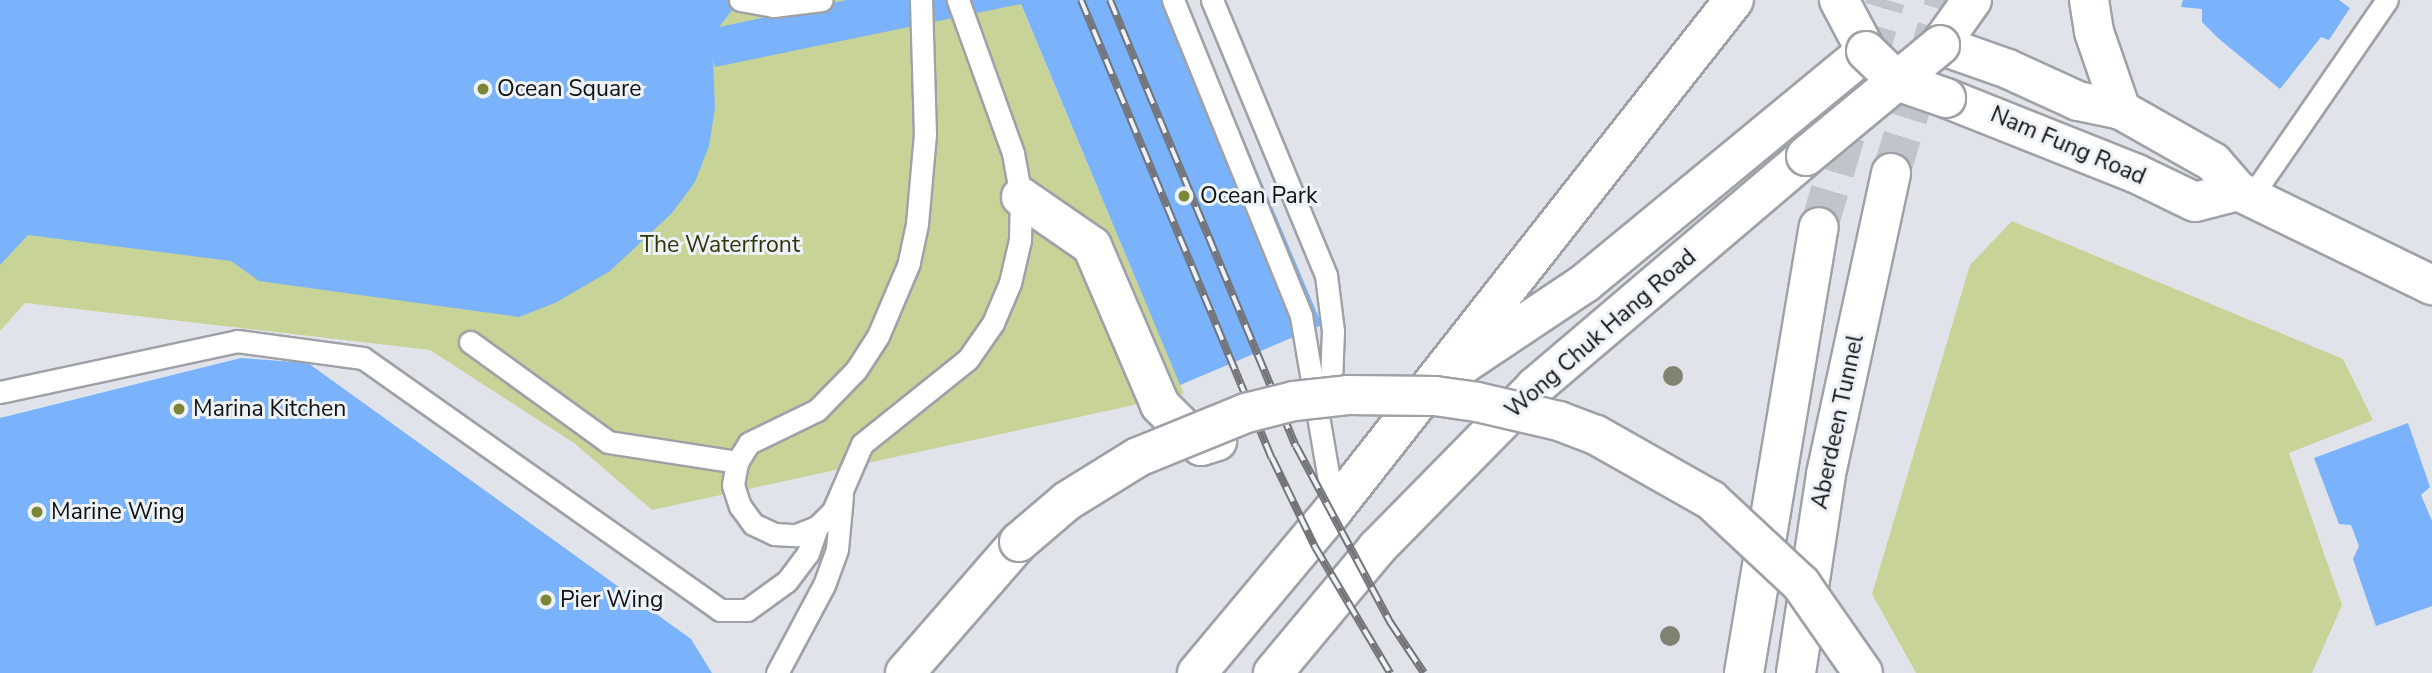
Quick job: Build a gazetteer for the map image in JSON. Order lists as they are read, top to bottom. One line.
{"streets":{"main road":["Nam Fung Road","Wong Chuk Hang Road","Aberdeen Tunnel"]},"crossings":[["Nam Fung Road","Wong Chuk Hang Road"]],"parks":["The Waterfront"],"places":["Ocean Square","Ocean Park","Marina Kitchen","Marine Wing","Pier Wing"]}
